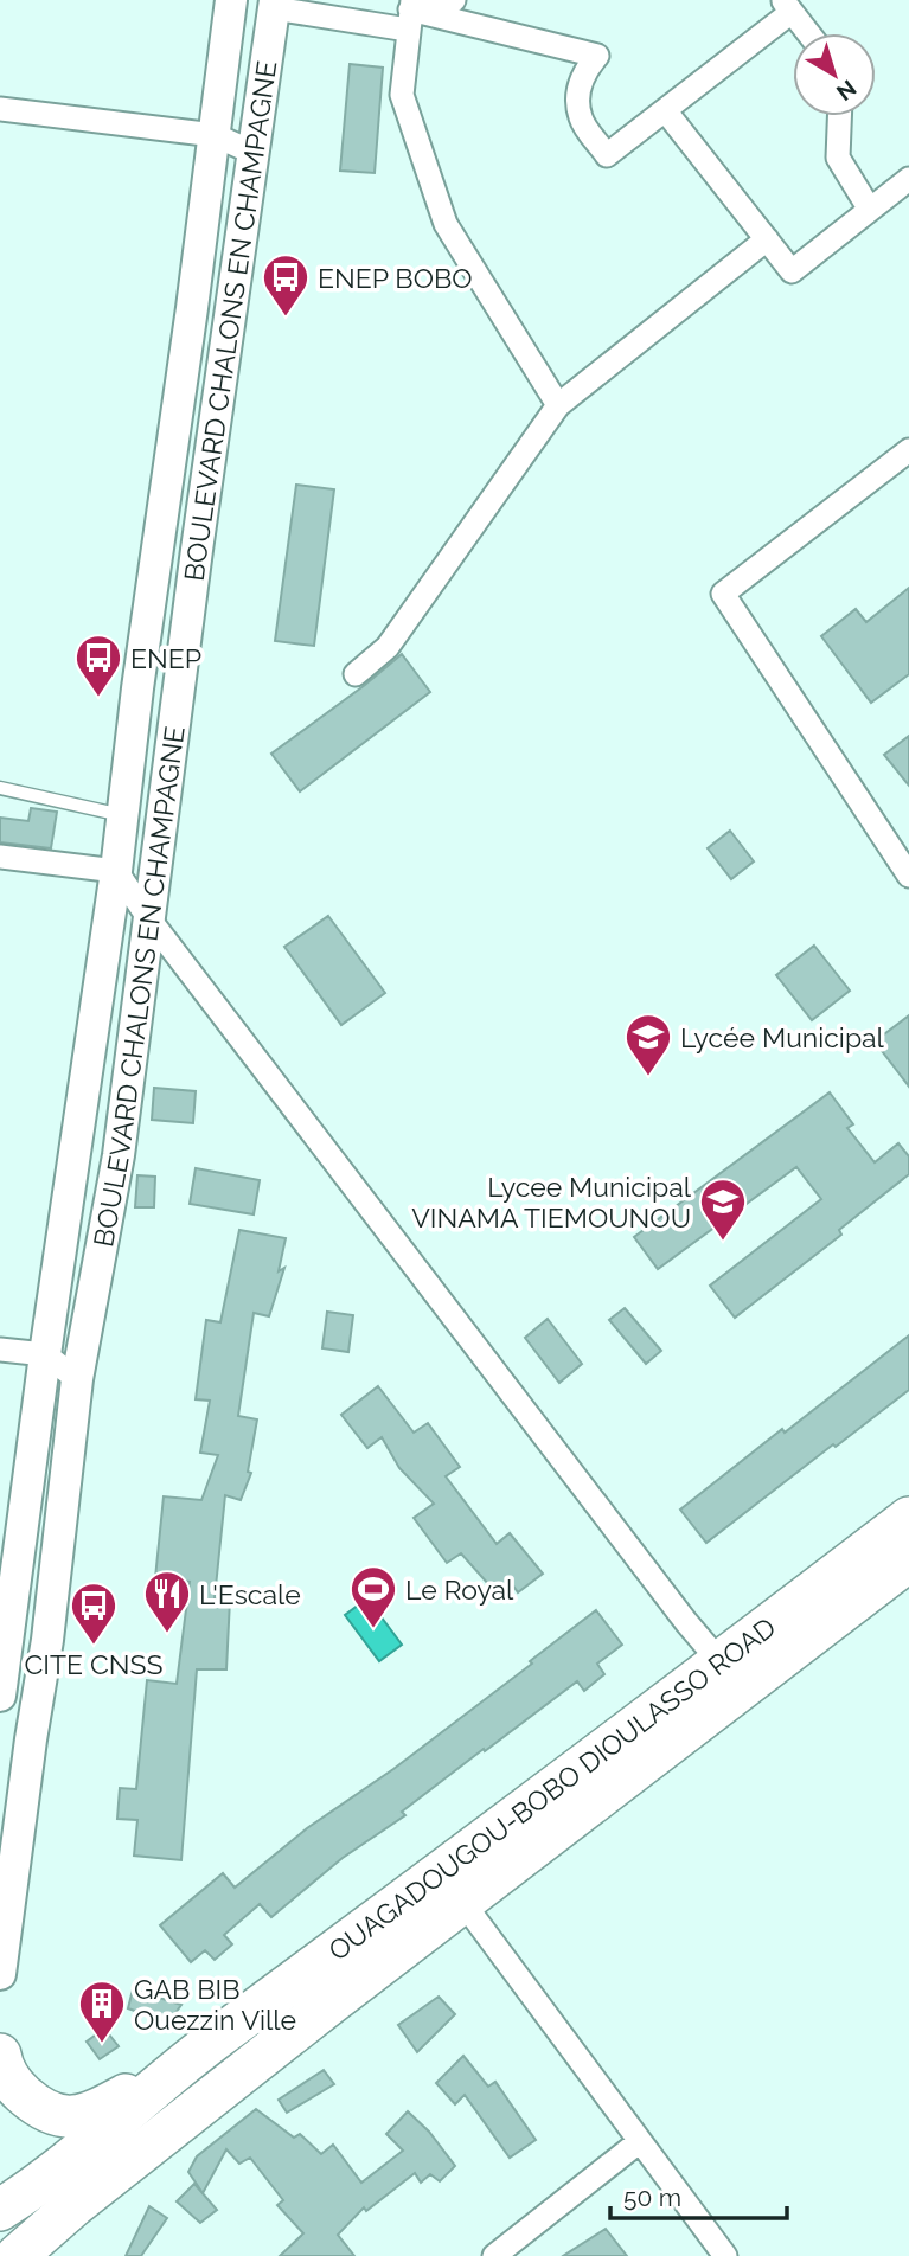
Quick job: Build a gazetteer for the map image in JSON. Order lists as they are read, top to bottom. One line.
{"streets":{"highway":["OUAGADOUGOU-BOBO DIOULASSO ROAD"],"main road":["BOULEVARD CHALONS EN CHAMPAGNE"]},"places":{"bus stop":["ENEP BOBO","ENEP","CITE CNSS"],"school or university":["Lycée Municipal","Lycee Municipal VINAMA TIEMOUNOU"],"sports":["Le Royal"],"restaurant":["L'Escale"],"building":["GAB BIB Ouezzin Ville"]},"scale_bar":"50 m","north":"bottom right"}
